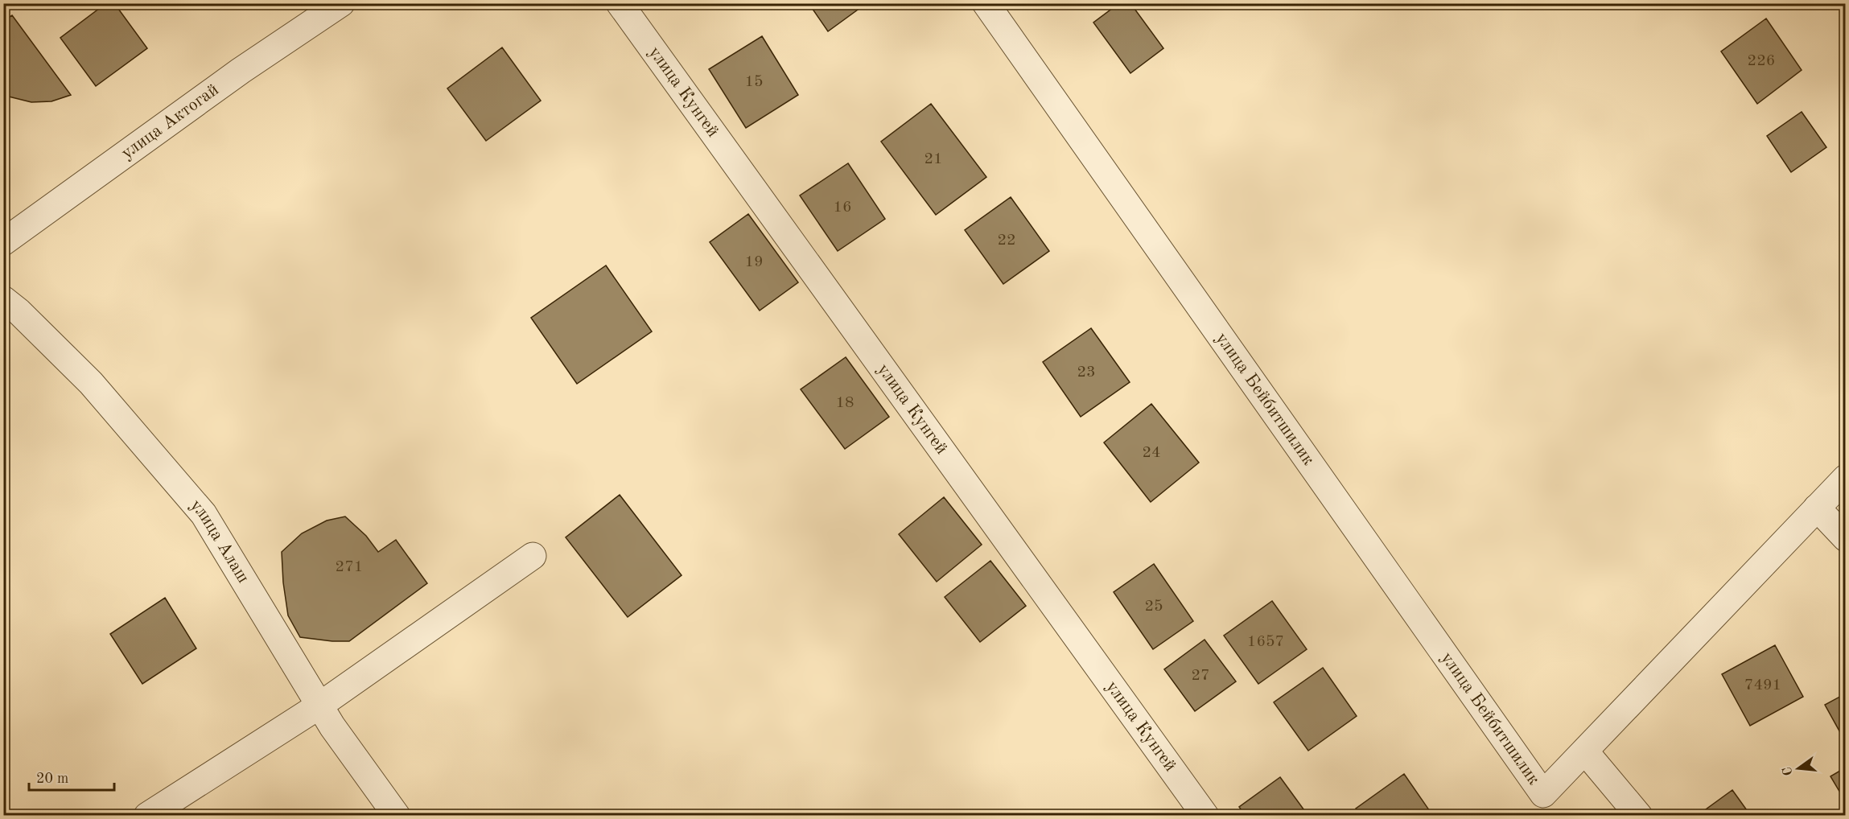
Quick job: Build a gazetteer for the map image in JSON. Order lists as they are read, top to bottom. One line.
{"streets":{"street":["улица Кунгей","улица Актогай","улица Бейбитшилик","улица Алаш"]},"house_numbers":["226","15","21","16","22","19","23","18","24","271","25","1657","27","7491"],"scale_bar":"20 m","north":"left"}
